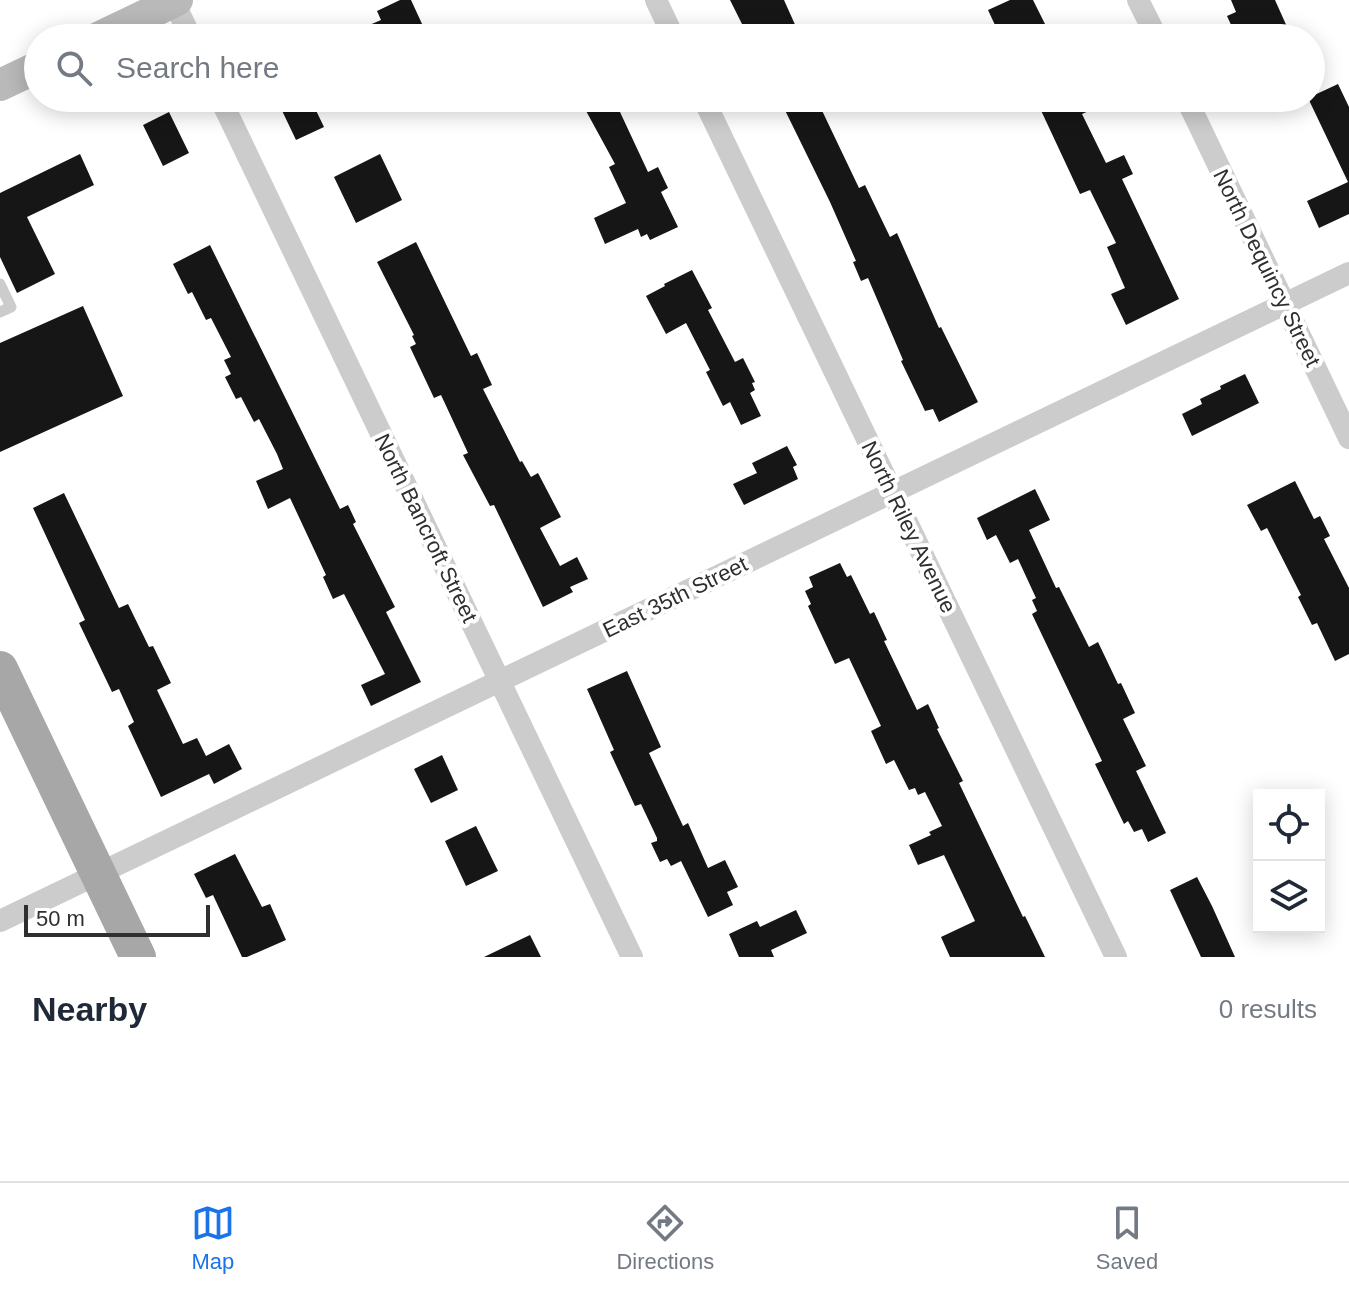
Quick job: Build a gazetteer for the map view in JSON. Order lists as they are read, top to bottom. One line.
{"streets":{"street":["North Dequincy Street","North Riley Avenue","North Bancroft Street","East 35th Street"]},"crossings":[["North Dequincy Street","East 35th Street"],["North Riley Avenue","East 35th Street"],["North Bancroft Street","East 35th Street"]],"scale_bar":"50 m","page":{"search":"Search here","scale":"50 m","heading":["Nearby","0 results"],"nav":["Map","Directions","Saved"]}}
